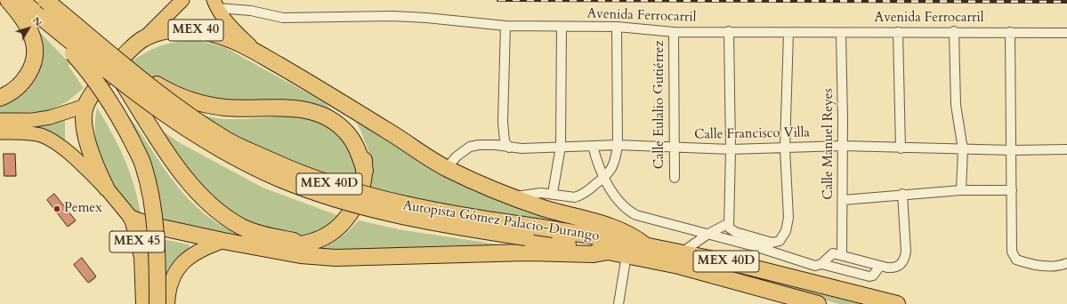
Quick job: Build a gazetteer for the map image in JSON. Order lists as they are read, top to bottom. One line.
{"streets":{"highway":["MEX 40","MEX 40D","Autopista Gómez Palacio-Durango","MEX 45"],"street":["Avenida Ferrocarril","Calle Eulalio Gutiérrez","Calle Francisco Villa","Calle Manuel Reyes"]},"crossings":[["Avenida Ferrocarril","MEX 40"],["Avenida Ferrocarril","Calle Eulalio Gutiérrez"],["Avenida Ferrocarril","Calle Manuel Reyes"],["MEX 40","MEX 40D"],["MEX 40","Autopista Gómez Palacio-Durango"],["MEX 40","MEX 45"],["Calle Eulalio Gutiérrez","Calle Francisco Villa"],["Calle Francisco Villa","Calle Manuel Reyes"],["MEX 40D","Autopista Gómez Palacio-Durango"]],"places":["Pemex"],"north":"top right"}
